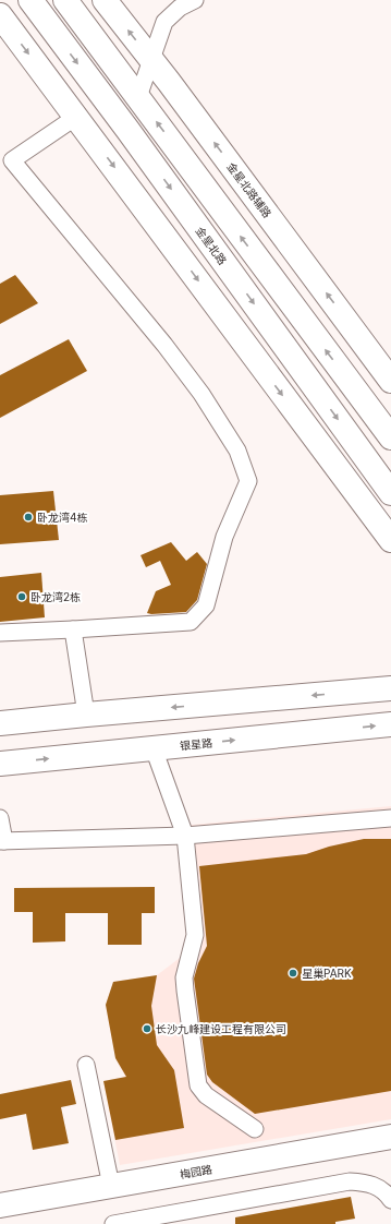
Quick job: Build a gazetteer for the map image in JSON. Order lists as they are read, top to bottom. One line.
{"streets":{"main road":["金星北路辅路","金星北路","银星路","梅园路"]},"places":["卧龙湾4栋","卧龙湾2栋","星巢PARK","长沙九峰建设工程有限公司"]}
